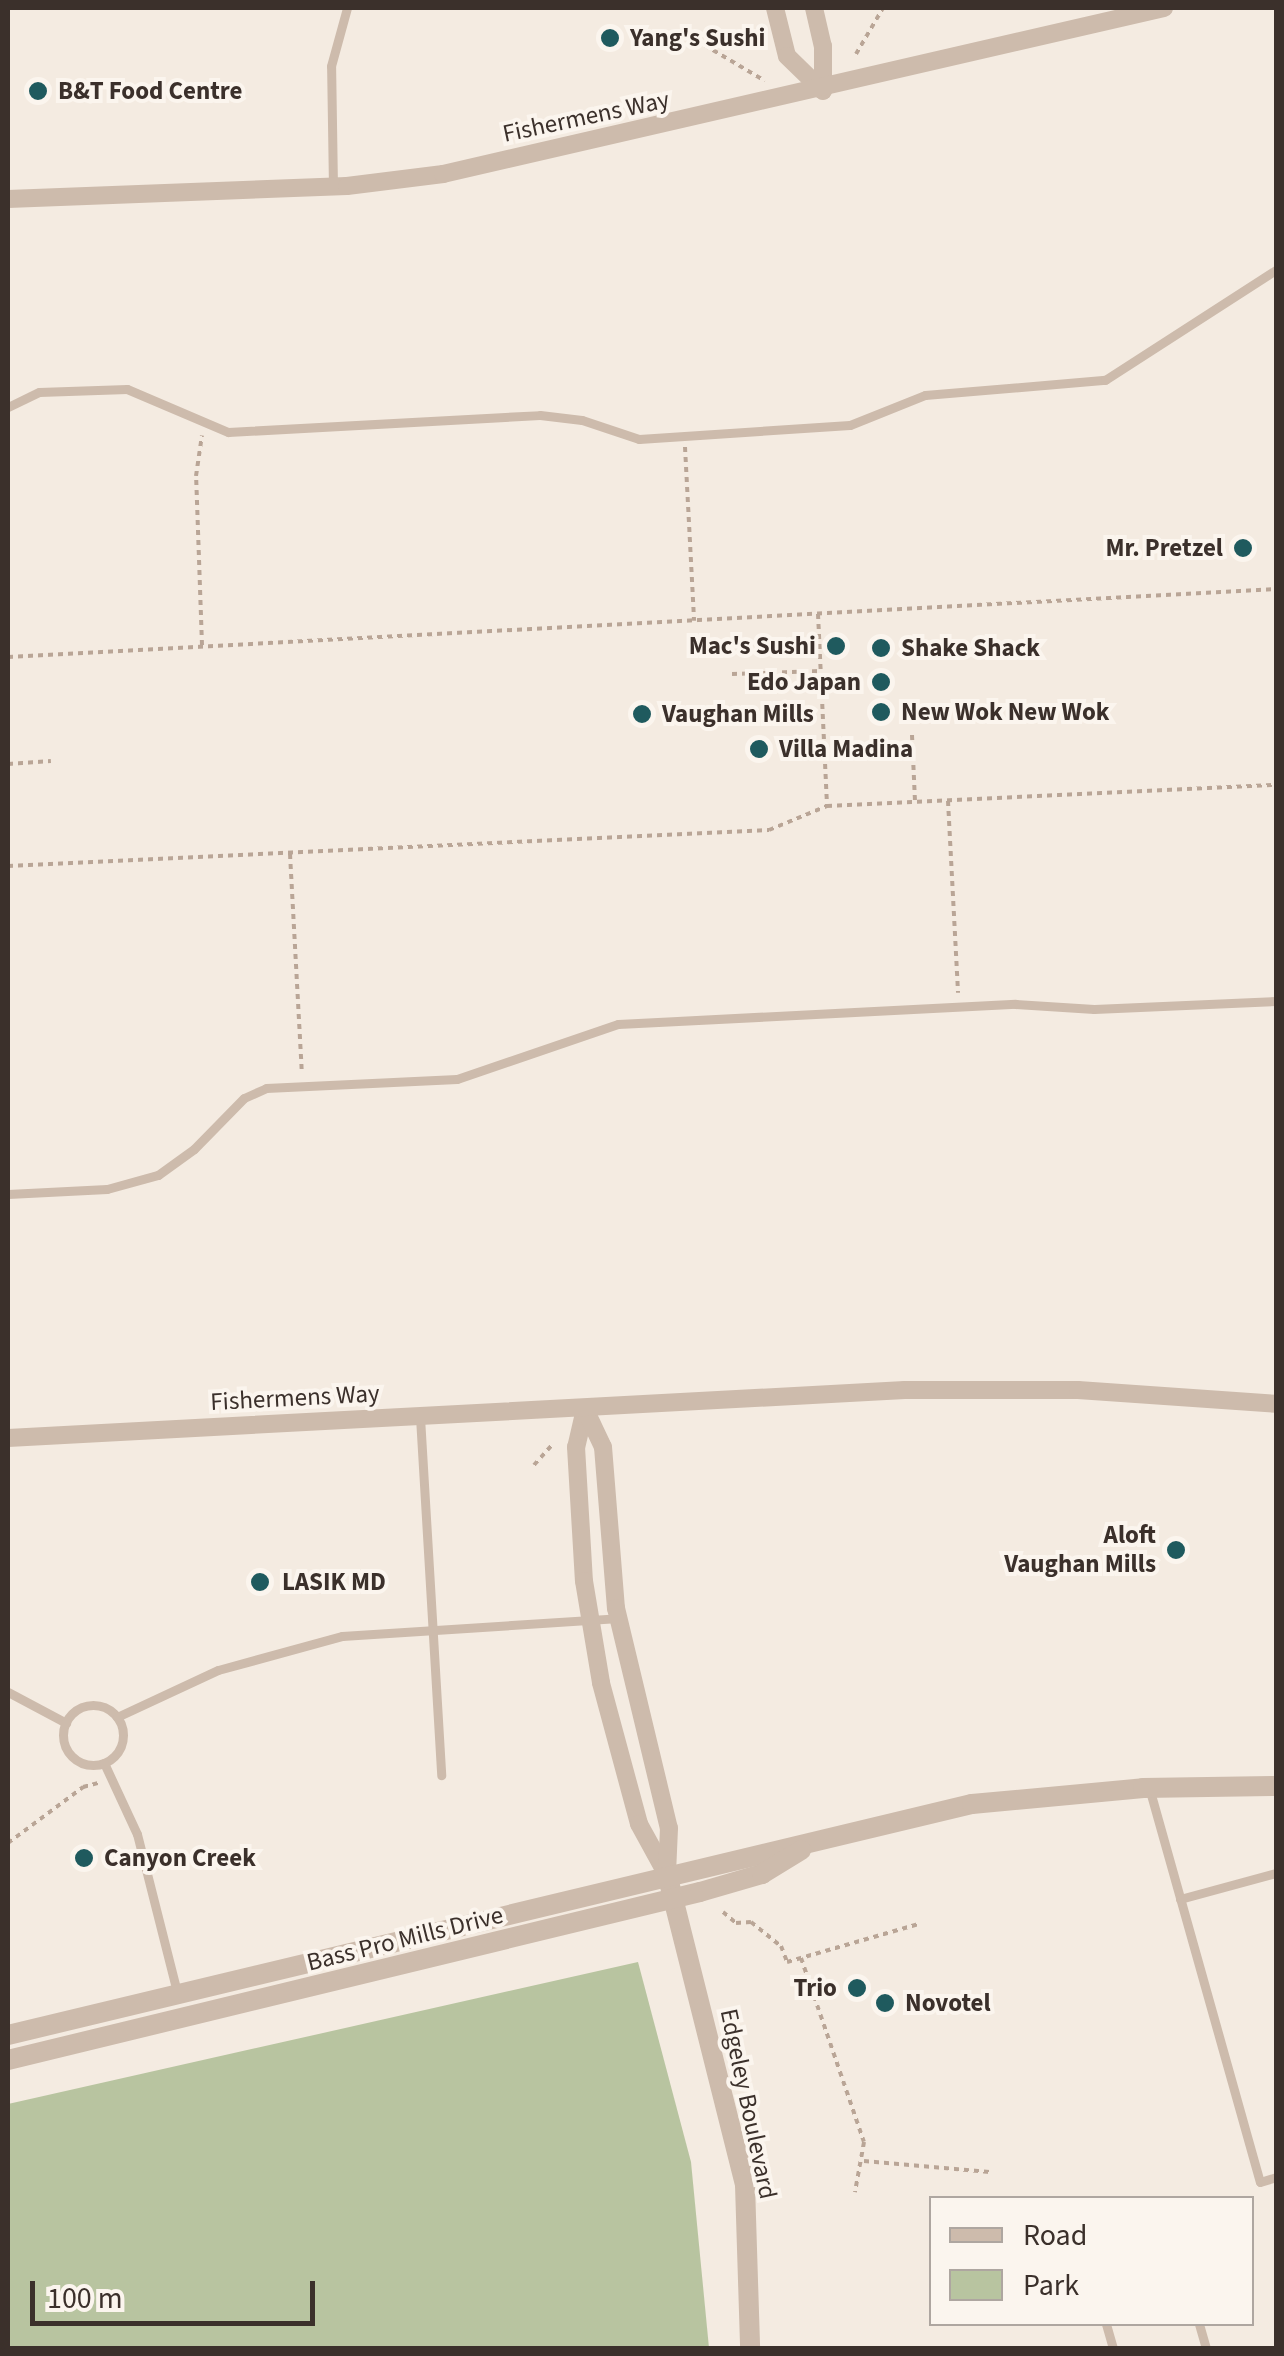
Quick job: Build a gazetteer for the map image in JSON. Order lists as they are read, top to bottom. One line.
{"streets":{"street":["Fishermens Way","Bass Pro Mills Drive","Edgeley Boulevard"]},"crossings":[["Bass Pro Mills Drive","Edgeley Boulevard"]],"places":["Yang's Sushi","B&T Food Centre","Mr. Pretzel","Mac's Sushi","Shake Shack","Edo Japan","New Wok New Wok","Vaughan Mills","Villa Madina","Aloft Vaughan Mills","LASIK MD","Canyon Creek","Trio","Novotel"],"legend":["Road","Park"],"scale_bar":"100 m"}
